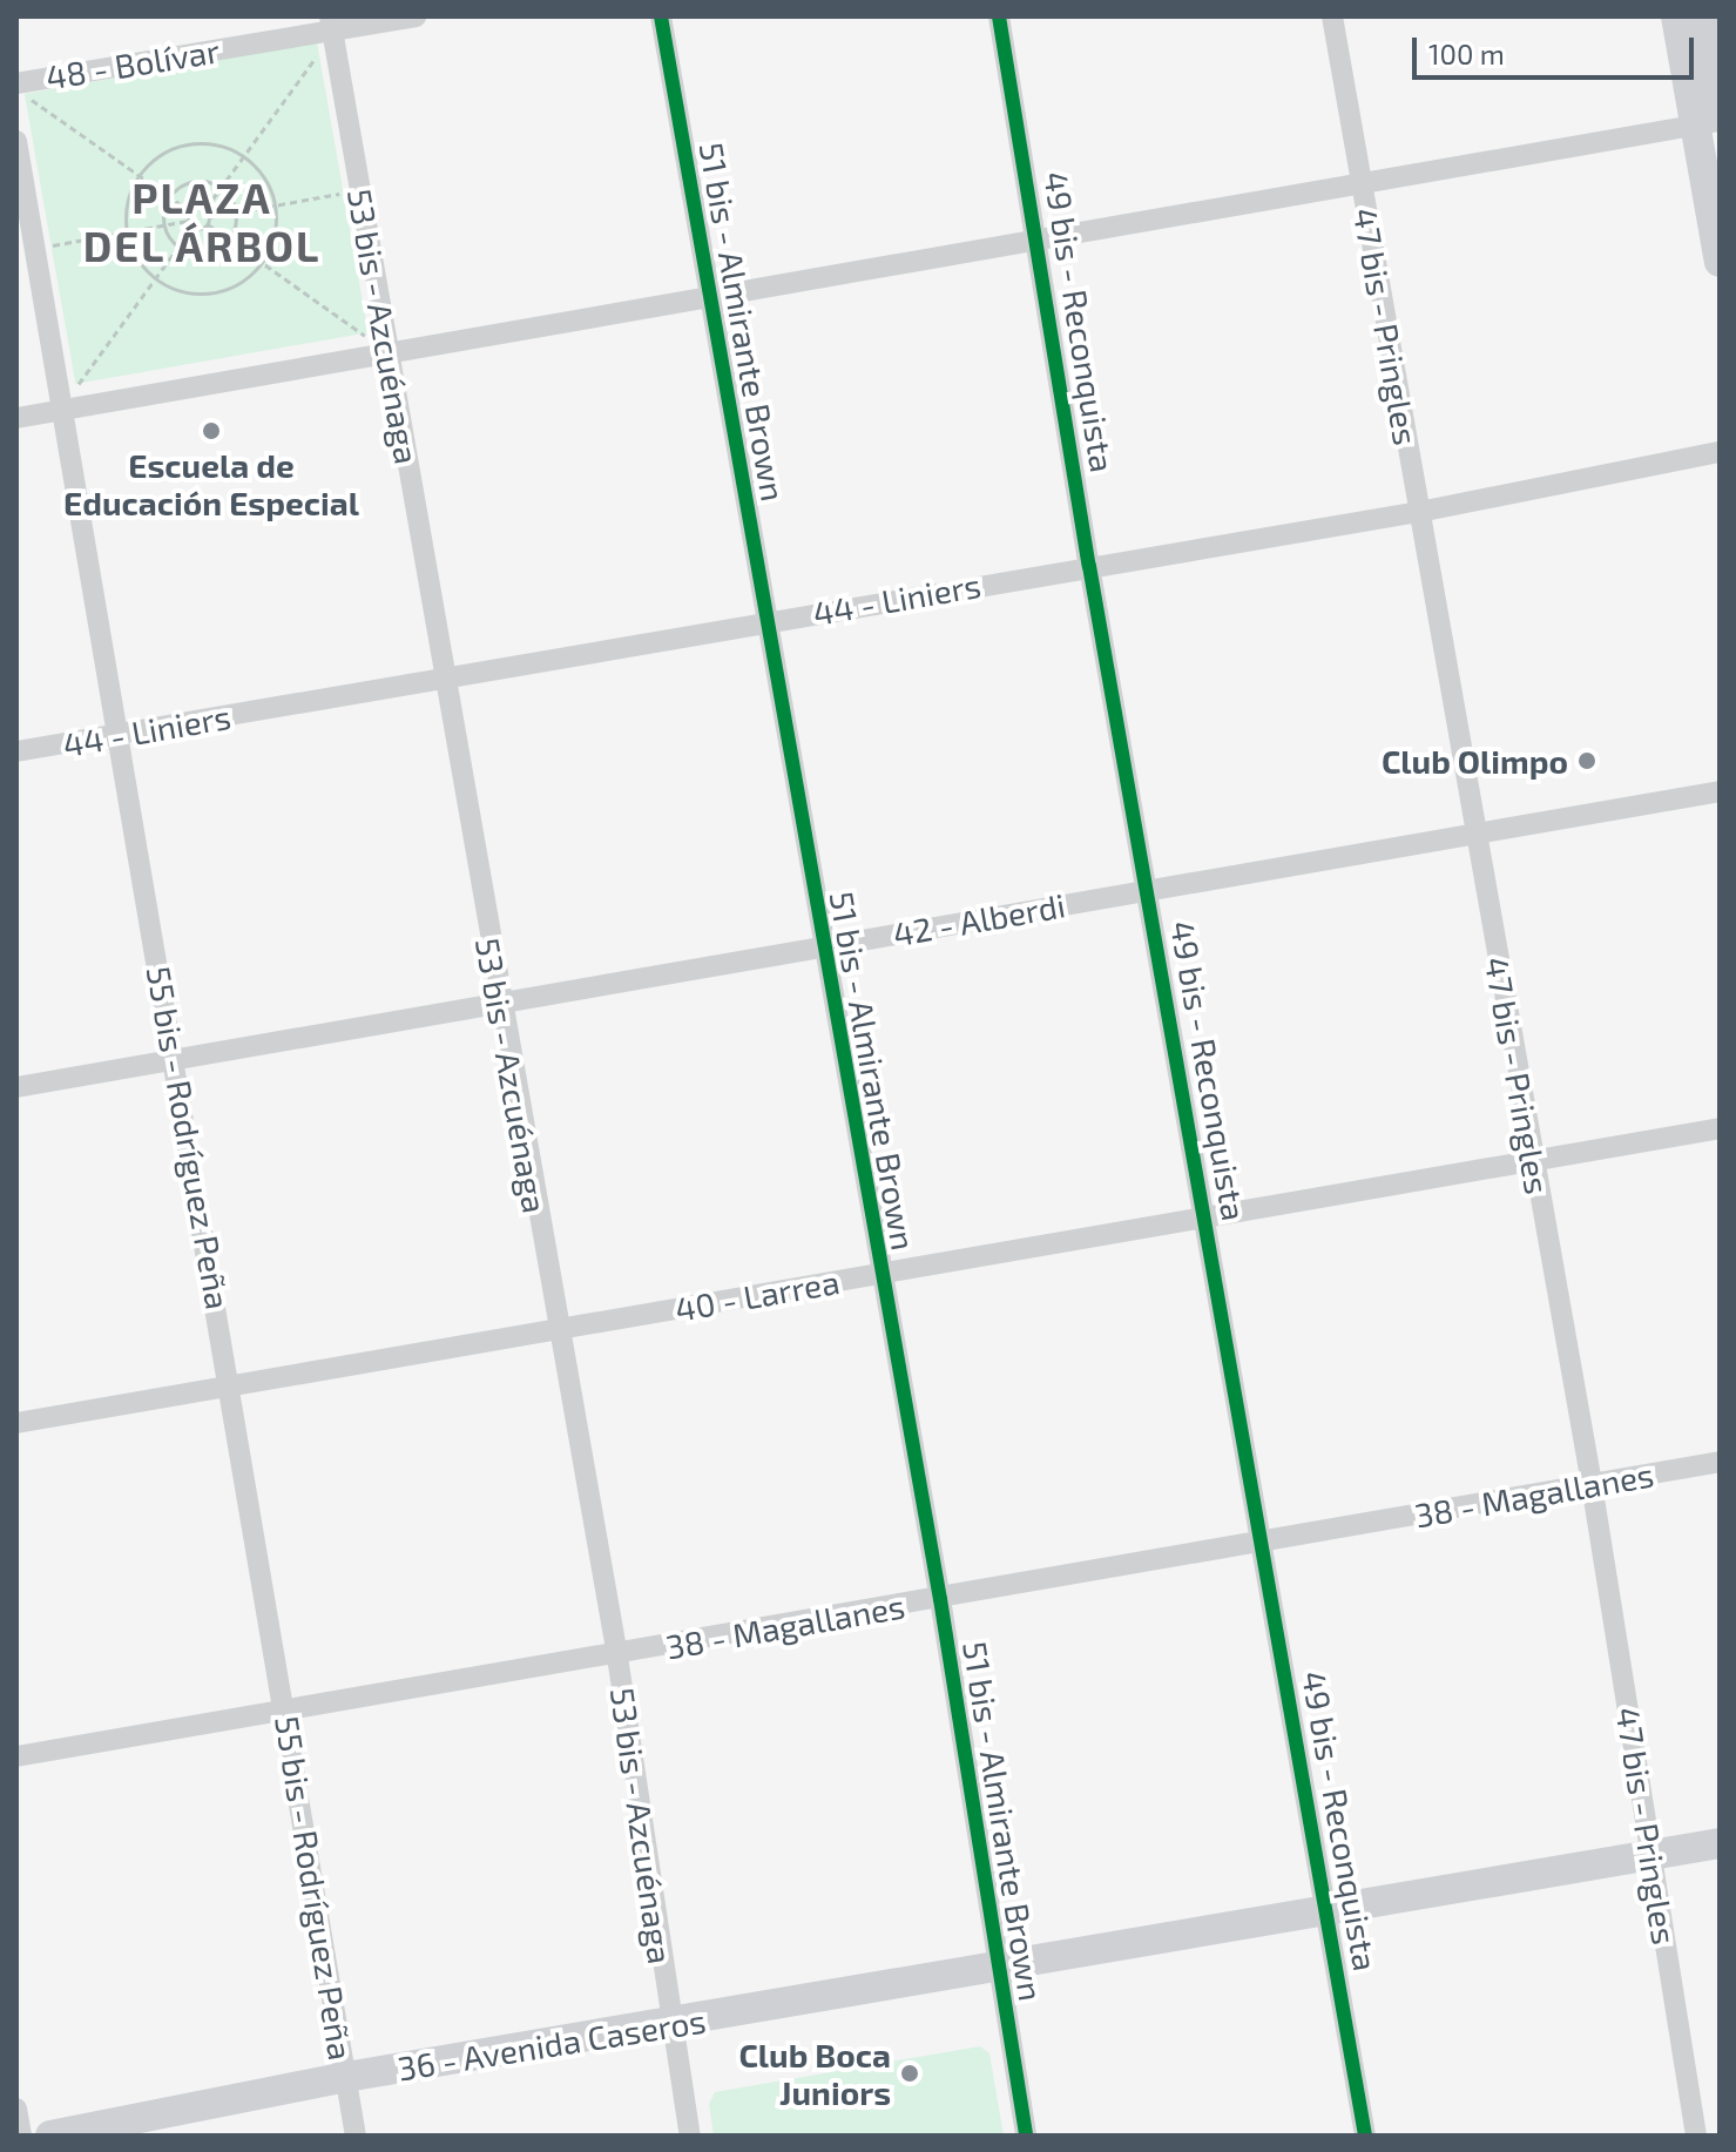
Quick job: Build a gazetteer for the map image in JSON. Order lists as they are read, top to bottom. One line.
{"streets":{"main road":["36 - Avenida Caseros"],"street":["48 - Bolívar","51 bis - Almirante Brown","49 bis - Reconquista","53 bis - Azcuénaga","47 bis - Pringles","44 - Liniers","42 - Alberdi","55 bis - Rodríguez Peña","40 - Larrea","38 - Magallanes"]},"crossings":[["48 - Bolívar","53 bis - Azcuénaga"],["51 bis - Almirante Brown","44 - Liniers"],["51 bis - Almirante Brown","42 - Alberdi"],["51 bis - Almirante Brown","40 - Larrea"],["51 bis - Almirante Brown","38 - Magallanes"],["51 bis - Almirante Brown","36 - Avenida Caseros"],["49 bis - Reconquista","44 - Liniers"],["49 bis - Reconquista","42 - Alberdi"],["49 bis - Reconquista","40 - Larrea"],["49 bis - Reconquista","38 - Magallanes"],["49 bis - Reconquista","36 - Avenida Caseros"],["53 bis - Azcuénaga","44 - Liniers"],["53 bis - Azcuénaga","42 - Alberdi"],["53 bis - Azcuénaga","40 - Larrea"],["53 bis - Azcuénaga","38 - Magallanes"],["53 bis - Azcuénaga","36 - Avenida Caseros"],["47 bis - Pringles","44 - Liniers"],["47 bis - Pringles","42 - Alberdi"],["47 bis - Pringles","40 - Larrea"],["47 bis - Pringles","38 - Magallanes"],["47 bis - Pringles","36 - Avenida Caseros"],["44 - Liniers","55 bis - Rodríguez Peña"],["42 - Alberdi","55 bis - Rodríguez Peña"],["55 bis - Rodríguez Peña","40 - Larrea"],["55 bis - Rodríguez Peña","38 - Magallanes"],["55 bis - Rodríguez Peña","36 - Avenida Caseros"]],"districts":["PLAZA DEL ÁRBOL"],"places":["Escuela de Educación Especial","Club Olimpo","Club Boca Juniors"],"scale_bar":"100 m"}
